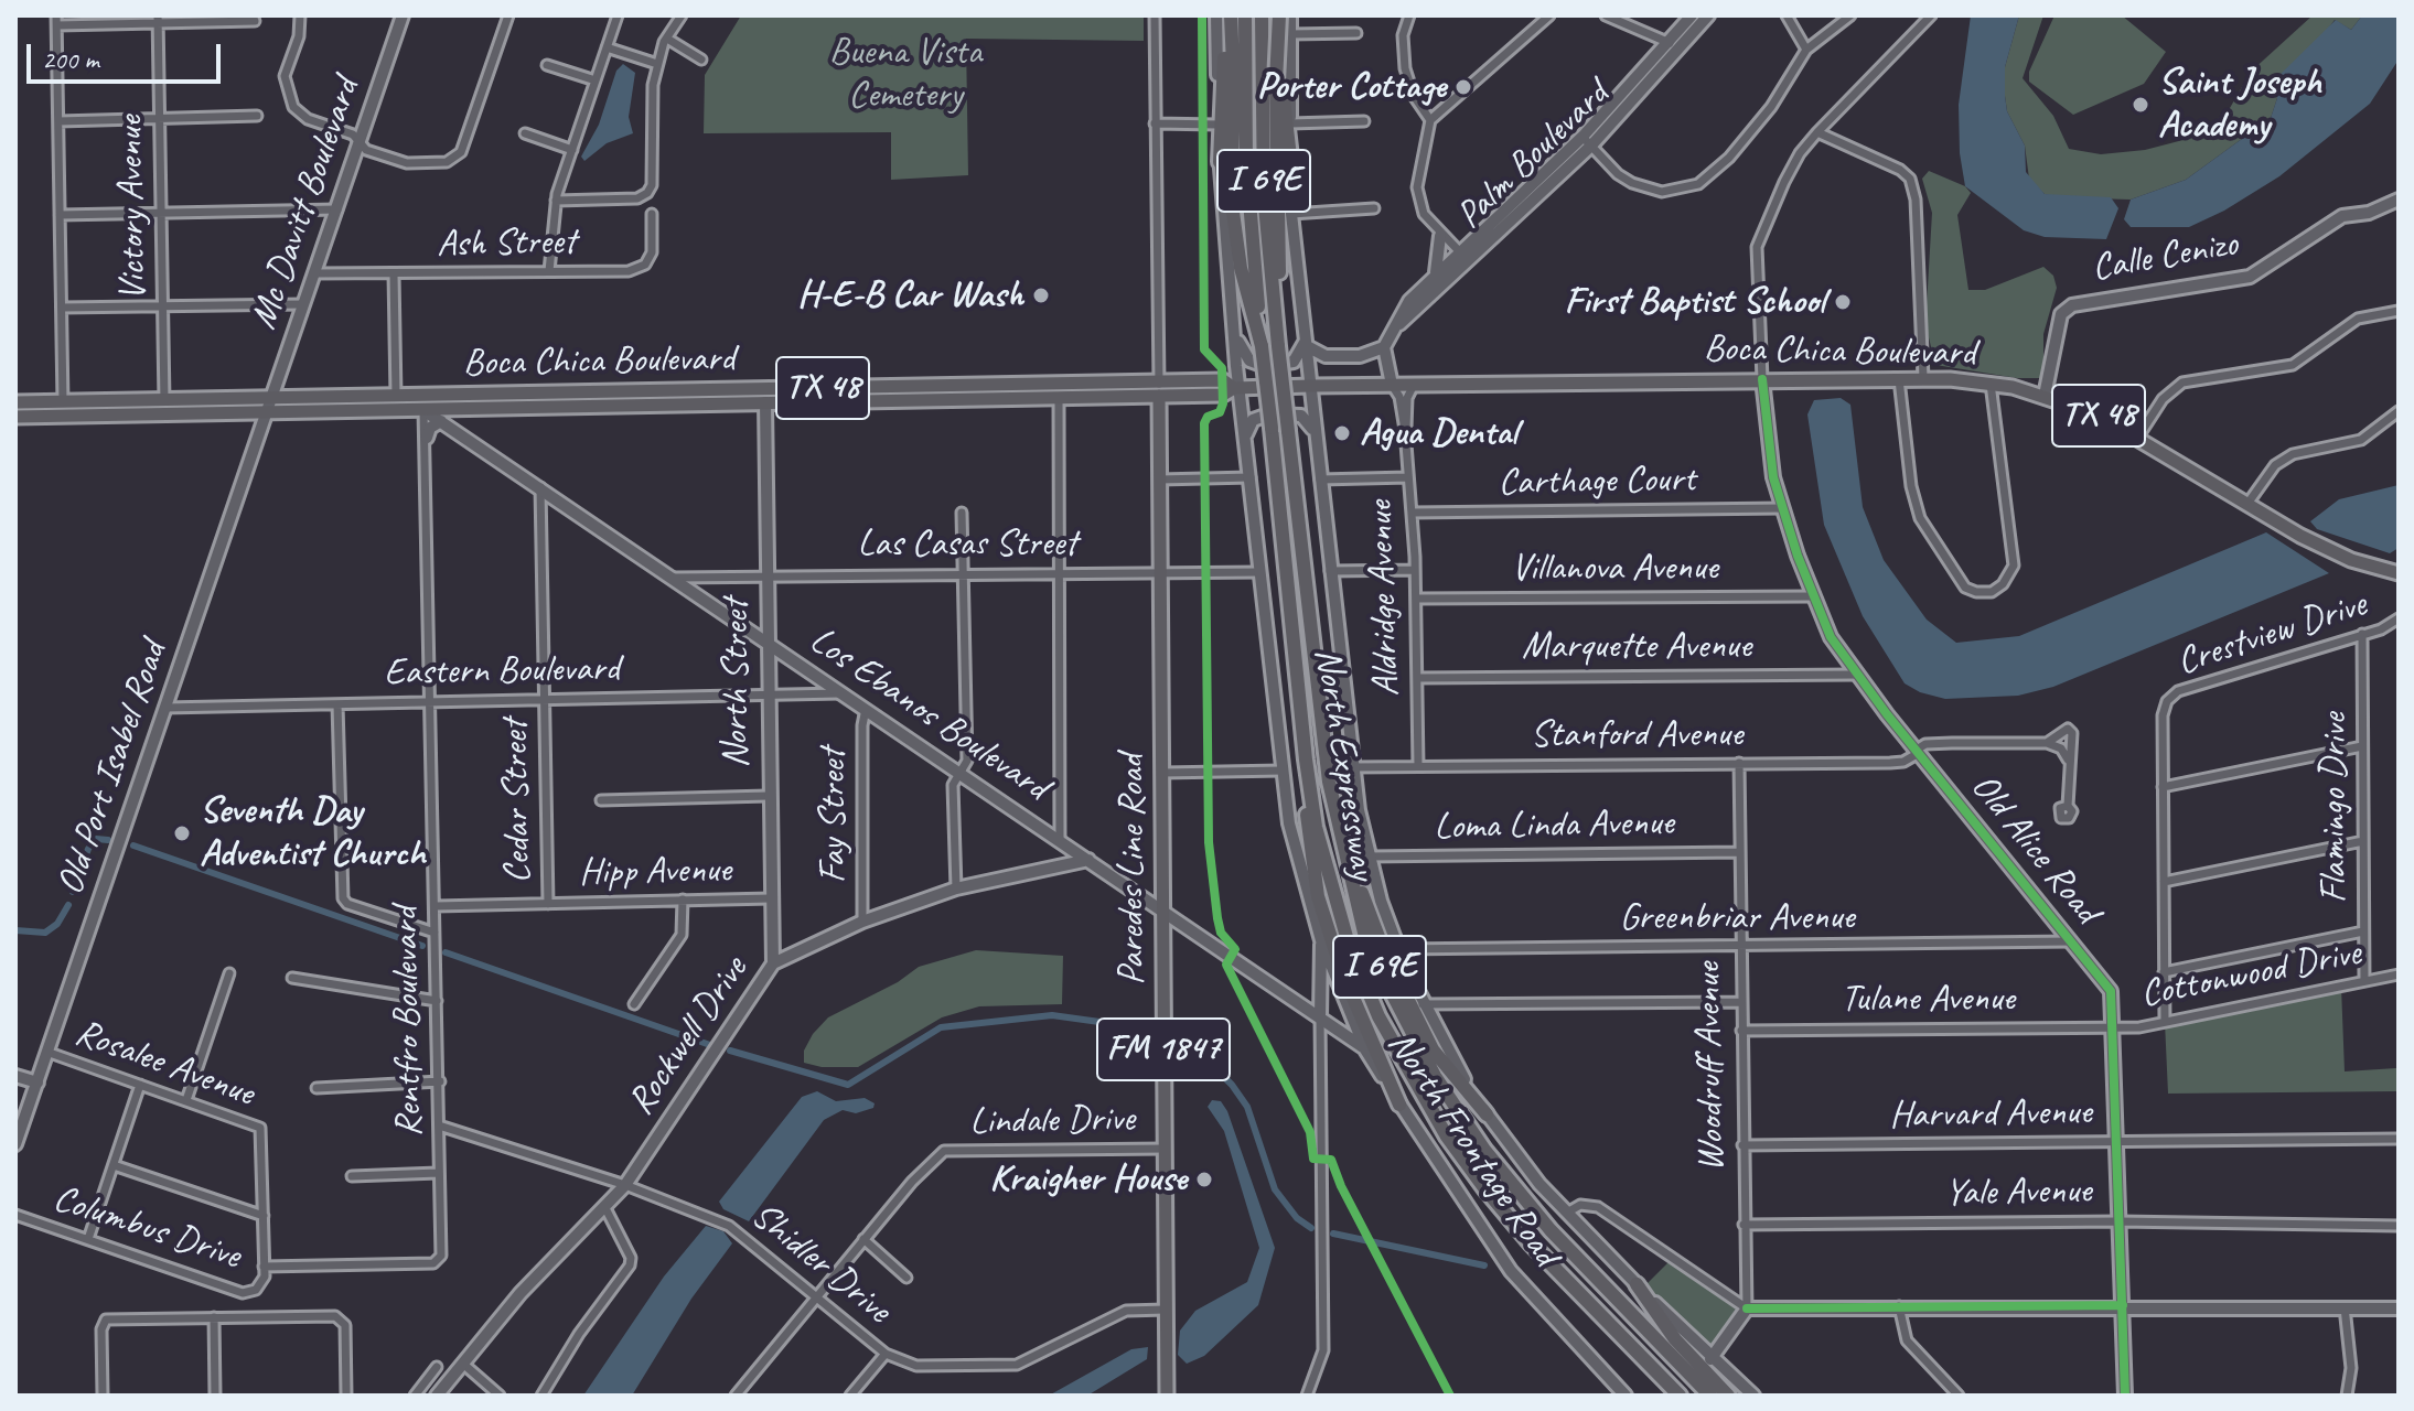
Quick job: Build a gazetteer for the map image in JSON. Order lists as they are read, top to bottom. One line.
{"streets":{"highway":["I 69E","North Expressway"],"main road":["Boca Chica Boulevard","TX 48","Paredes Line Road","FM 1847"],"street":["Palm Boulevard","Mc Davitt Boulevard","Victory Avenue","Ash Street","Calle Cenizo","Carthage Court","Las Casas Street","Villanova Avenue","Aldridge Avenue","Crestview Drive","Marquette Avenue","Eastern Boulevard","North Street","Los Ebanos Boulevard","Stanford Avenue","Old Port Isabel Road","Cedar Street","Flamingo Drive","Fay Street","Loma Linda Avenue","Old Alice Road","Hipp Avenue","Greenbriar Avenue","Cottonwood Drive","Tulane Avenue","Rentfro Boulevard","Rockwell Drive","Rosalee Avenue","Woodruff Avenue","Harvard Avenue","Lindale Drive","North Frontage Road","Yale Avenue","Columbus Drive","Shidler Drive"]},"crossings":[["I 69E","North Expressway"],["Mc Davitt Boulevard","Ash Street"],["Mc Davitt Boulevard","Boca Chica Boulevard"],["Mc Davitt Boulevard","Old Port Isabel Road"],["Victory Avenue","Boca Chica Boulevard"],["Calle Cenizo","Boca Chica Boulevard"],["Boca Chica Boulevard","Aldridge Avenue"],["Boca Chica Boulevard","North Street"],["Boca Chica Boulevard","Los Ebanos Boulevard"],["Boca Chica Boulevard","North Expressway"],["Boca Chica Boulevard","Old Port Isabel Road"],["Boca Chica Boulevard","Old Alice Road"],["Boca Chica Boulevard","Paredes Line Road"],["Boca Chica Boulevard","Rentfro Boulevard"],["Boca Chica Boulevard","North Frontage Road"],["Carthage Court","Aldridge Avenue"],["Carthage Court","Old Alice Road"],["Las Casas Street","North Street"],["Las Casas Street","Los Ebanos Boulevard"],["Las Casas Street","Paredes Line Road"],["Las Casas Street","North Frontage Road"],["Villanova Avenue","Aldridge Avenue"],["Villanova Avenue","Old Alice Road"],["Aldridge Avenue","Marquette Avenue"],["Aldridge Avenue","Stanford Avenue"],["Crestview Drive","Flamingo Drive"],["Crestview Drive","Cottonwood Drive"],["Marquette Avenue","Old Alice Road"],["Eastern Boulevard","North Street"],["Eastern Boulevard","Los Ebanos Boulevard"],["Eastern Boulevard","Old Port Isabel Road"],["Eastern Boulevard","Cedar Street"],["Eastern Boulevard","Rentfro Boulevard"],["North Street","Los Ebanos Boulevard"],["North Street","Hipp Avenue"],["North Street","Rockwell Drive"],["Los Ebanos Boulevard","Cedar Street"],["Los Ebanos Boulevard","Fay Street"],["Los Ebanos Boulevard","Paredes Line Road"],["Los Ebanos Boulevard","Rentfro Boulevard"],["Los Ebanos Boulevard","Rockwell Drive"],["Los Ebanos Boulevard","North Frontage Road"],["Stanford Avenue","North Expressway"],["Stanford Avenue","Old Alice Road"],["Stanford Avenue","Woodruff Avenue"],["North Expressway","Loma Linda Avenue"],["North Expressway","Greenbriar Avenue"],["Old Port Isabel Road","Rosalee Avenue"],["Cedar Street","Hipp Avenue"],["Flamingo Drive","Cottonwood Drive"],["Fay Street","Rockwell Drive"],["Loma Linda Avenue","Woodruff Avenue"],["Old Alice Road","Greenbriar Avenue"],["Old Alice Road","Cottonwood Drive"],["Old Alice Road","Tulane Avenue"],["Old Alice Road","Harvard Avenue"],["Old Alice Road","Yale Avenue"],["Paredes Line Road","Lindale Drive"],["Paredes Line Road","Shidler Drive"],["Hipp Avenue","Rentfro Boulevard"],["Greenbriar Avenue","Woodruff Avenue"],["Cottonwood Drive","Tulane Avenue"],["Tulane Avenue","Woodruff Avenue"],["Rentfro Boulevard","Columbus Drive"],["Rentfro Boulevard","Shidler Drive"],["Rockwell Drive","Shidler Drive"],["Rosalee Avenue","Columbus Drive"],["Woodruff Avenue","Harvard Avenue"],["Woodruff Avenue","Yale Avenue"],["Lindale Drive","Shidler Drive"]],"parks":["Buena Vista Cemetery"],"places":["Porter Cottage","Saint Joseph Academy","H-E-B Car Wash","First Baptist School","Agua Dental","Seventh Day Adventist Church","Kraigher House"],"scale_bar":"200 m"}
